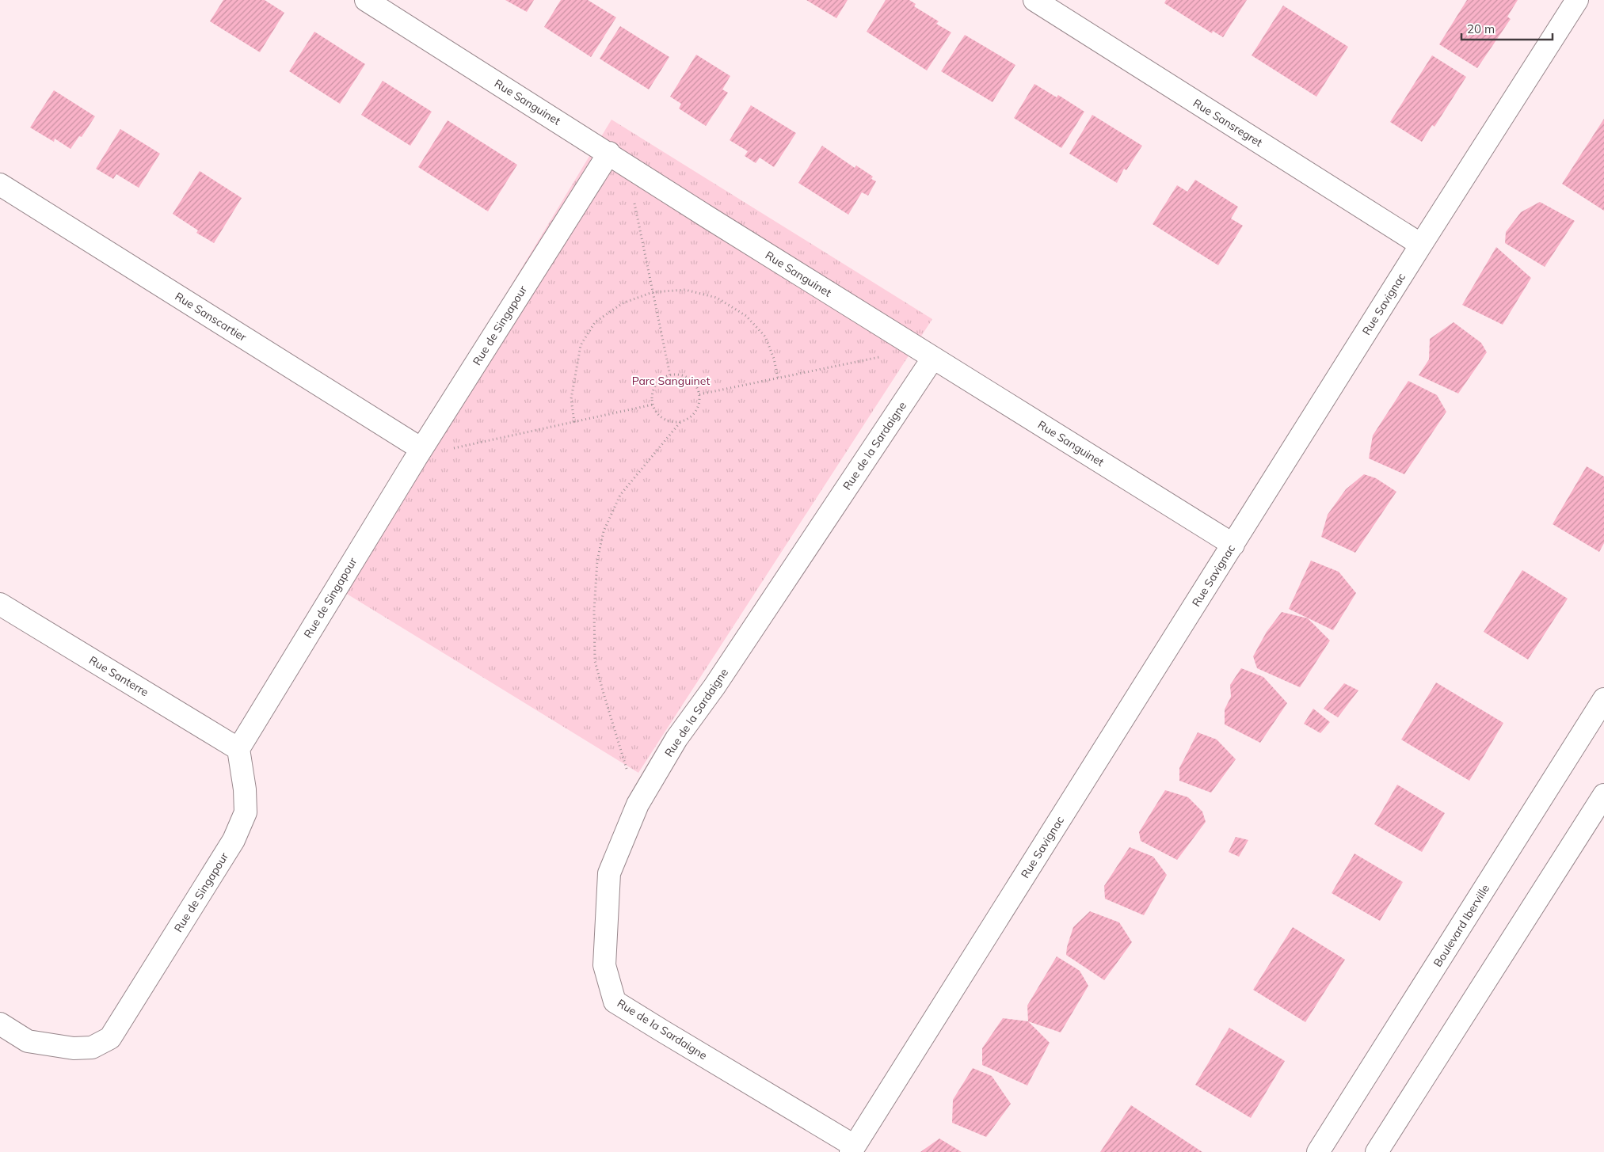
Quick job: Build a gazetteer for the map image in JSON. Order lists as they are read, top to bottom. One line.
{"streets":{"street":["Rue Sanguinet","Rue Sansregret","Rue Savignac","Rue Sanscartier","Rue de Singapour","Rue de la Sardaigne","Rue Santerre","Boulevard Iberville"]},"crossings":[["Rue Sanguinet","Rue Savignac"],["Rue Sanguinet","Rue de Singapour"],["Rue Sanguinet","Rue de la Sardaigne"],["Rue Sansregret","Rue Savignac"],["Rue Savignac","Rue de la Sardaigne"],["Rue Sanscartier","Rue de Singapour"],["Rue de Singapour","Rue Santerre"]],"parks":["Parc Sanguinet"],"scale_bar":"20 m"}
